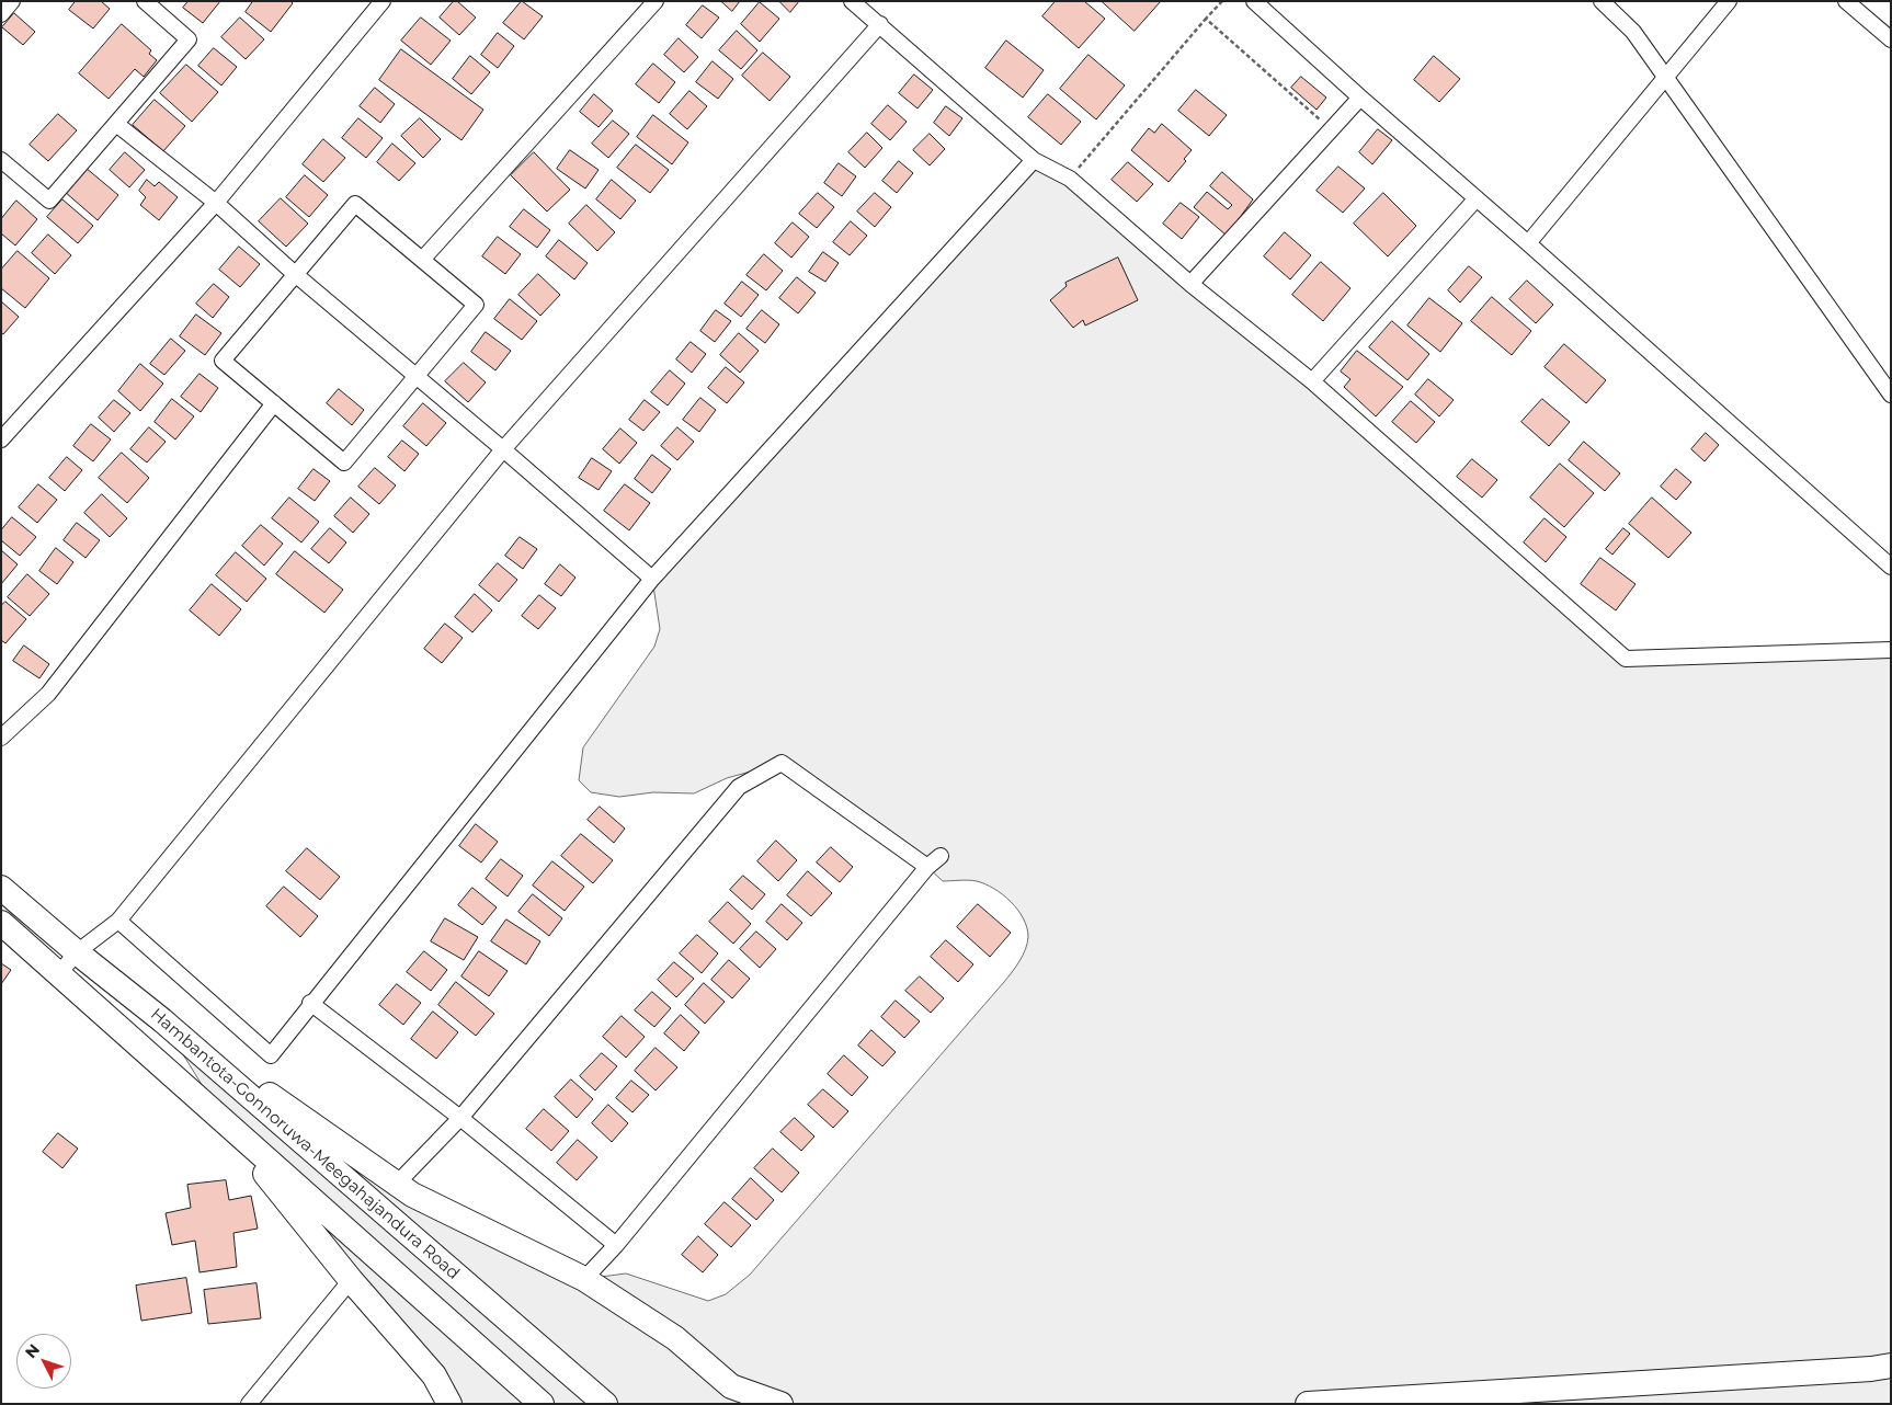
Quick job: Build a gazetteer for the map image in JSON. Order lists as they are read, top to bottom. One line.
{"streets":{"main road":["Hambantota-Gonnoruwa-Meegahajandura Road"]},"north":"top left"}
